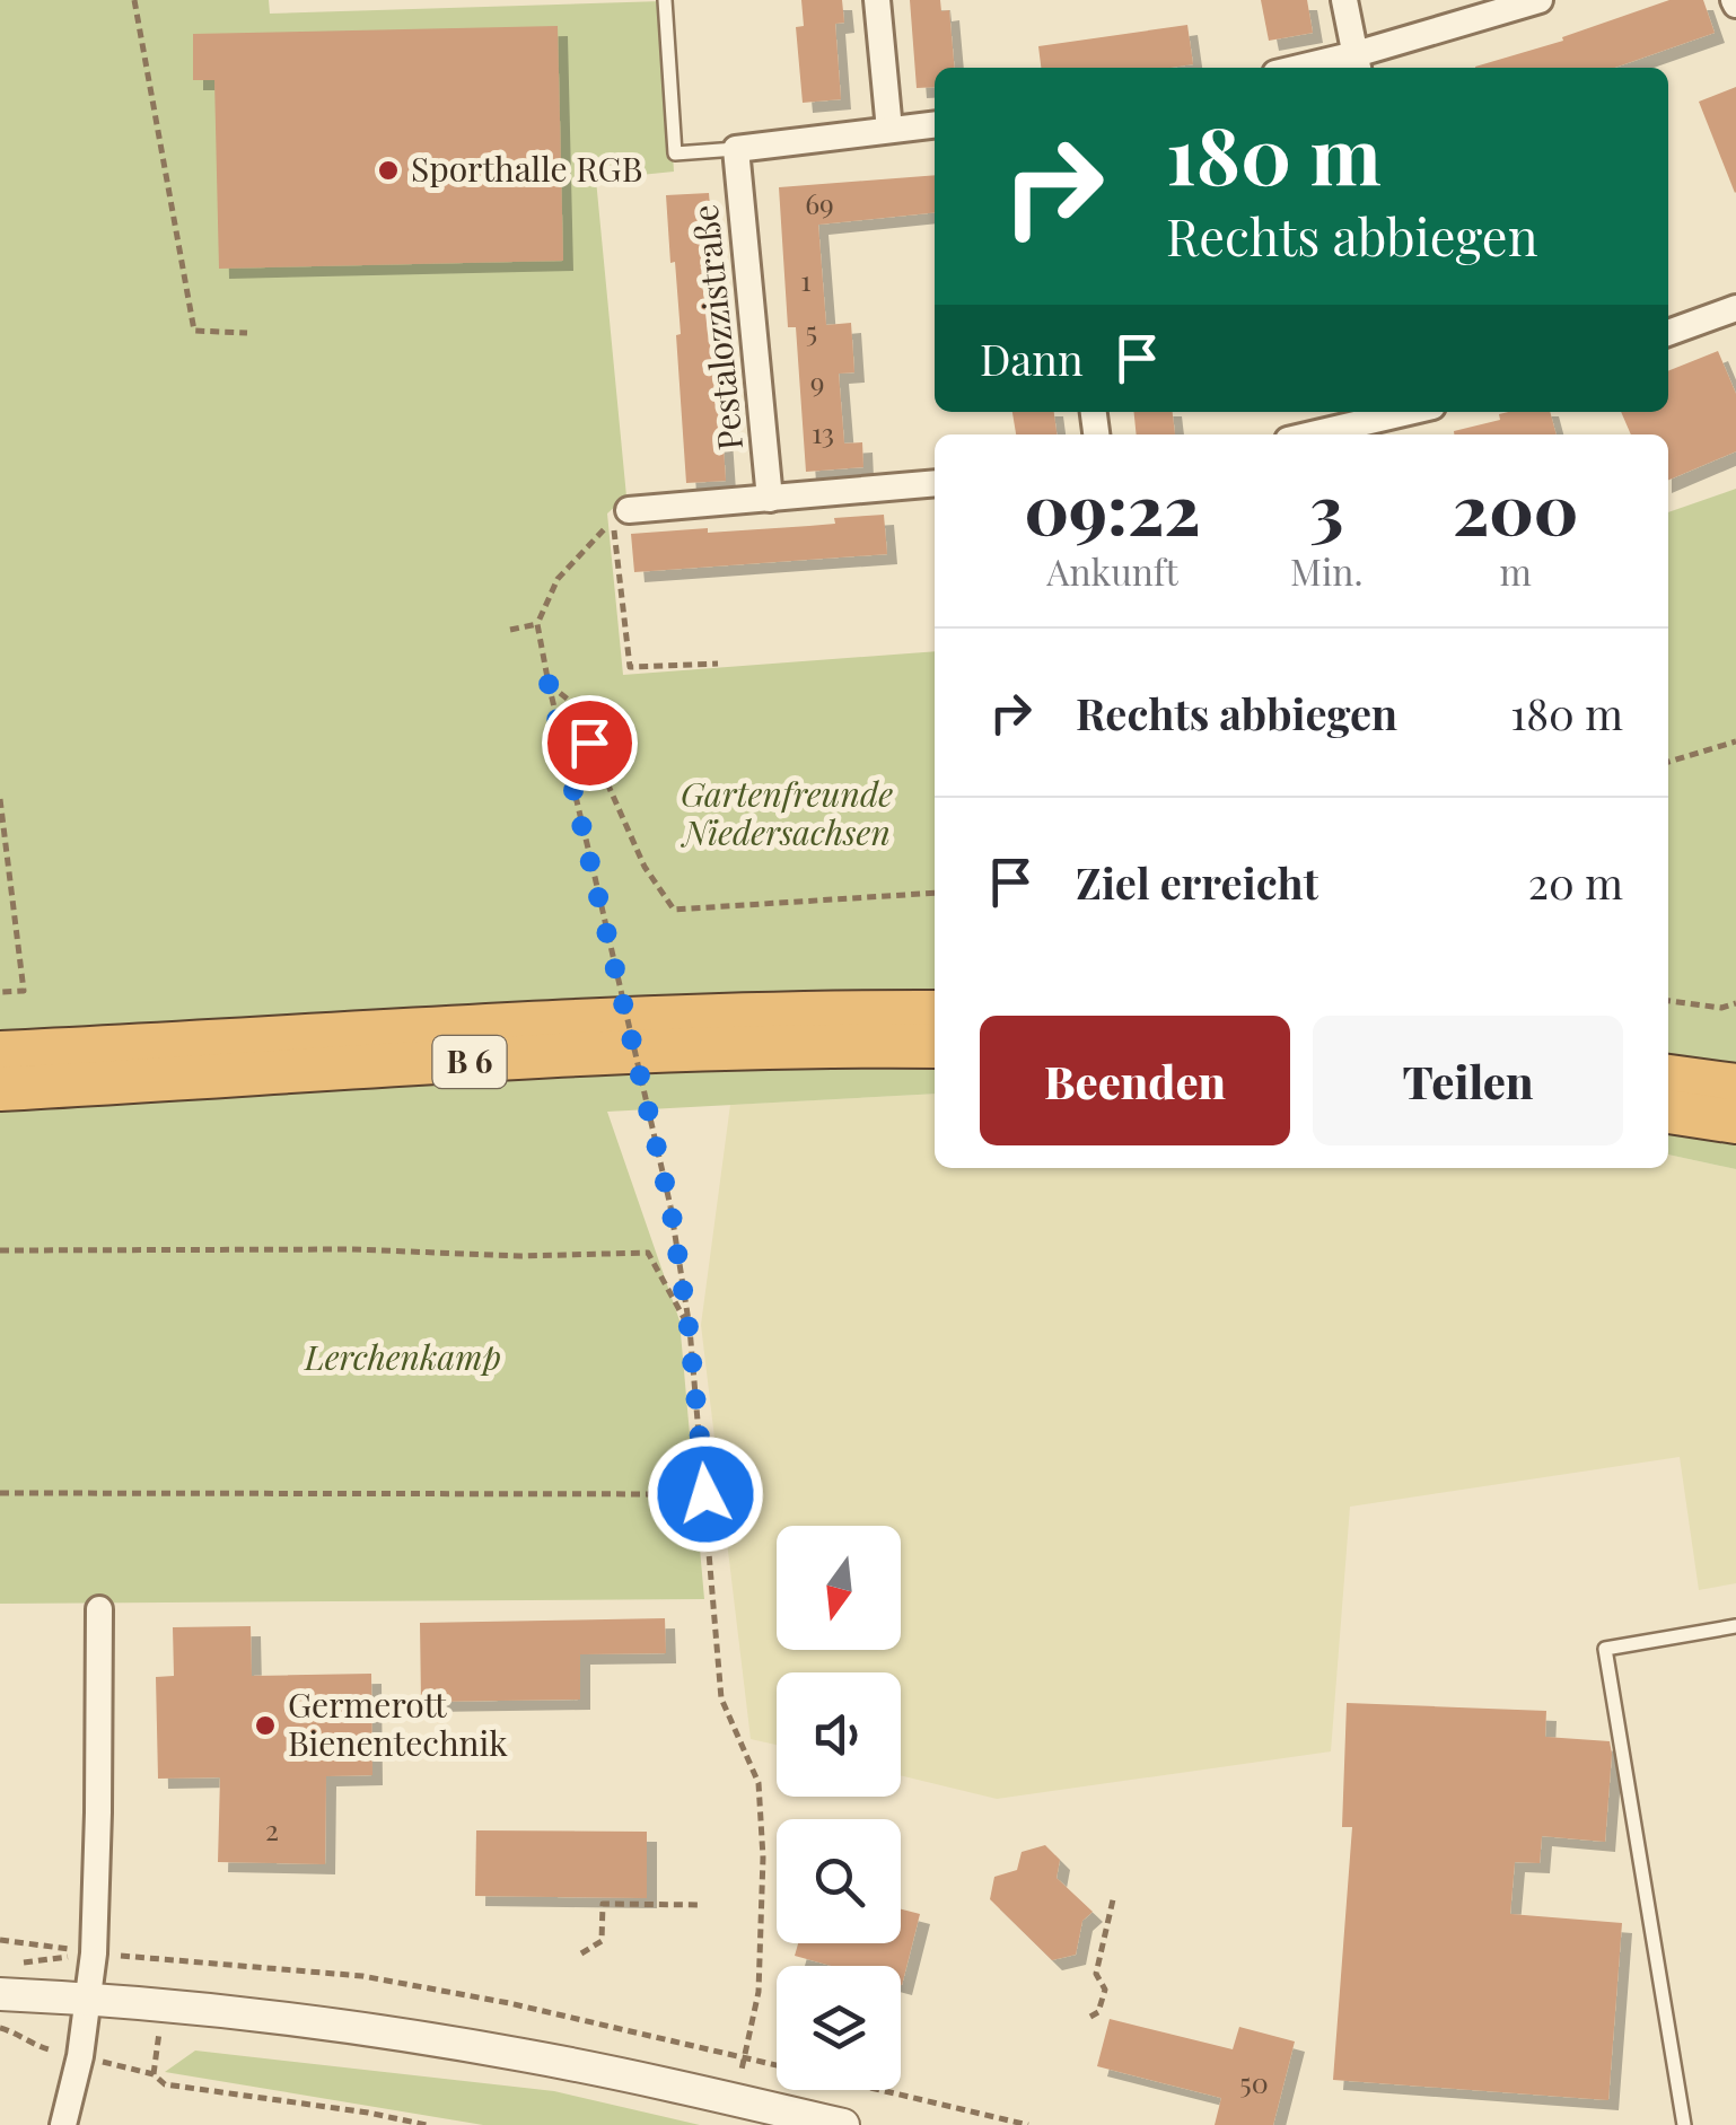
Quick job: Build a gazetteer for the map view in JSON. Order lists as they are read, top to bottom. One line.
{"streets":{"highway":["B 6"],"street":["Pestalozzistraße"]},"parks":["Gartenfreunde Niedersachsen","Lerchenkamp"],"places":["Sporthalle RGB","Germerott Bienentechnik"],"house_numbers":["69","1","5","9","13","2","50"],"north":"bottom","page":{"turn":["180 m","Rechts abbiegen"],"then":"Dann","eta":["09:22","Ankunft","3","Min.","200","m"],"list":[{"name":"Rechts abbiegen","value":"180 m"},{"name":"Ziel erreicht","value":"20 m"}],"buttons":["Beenden","Teilen"]}}
